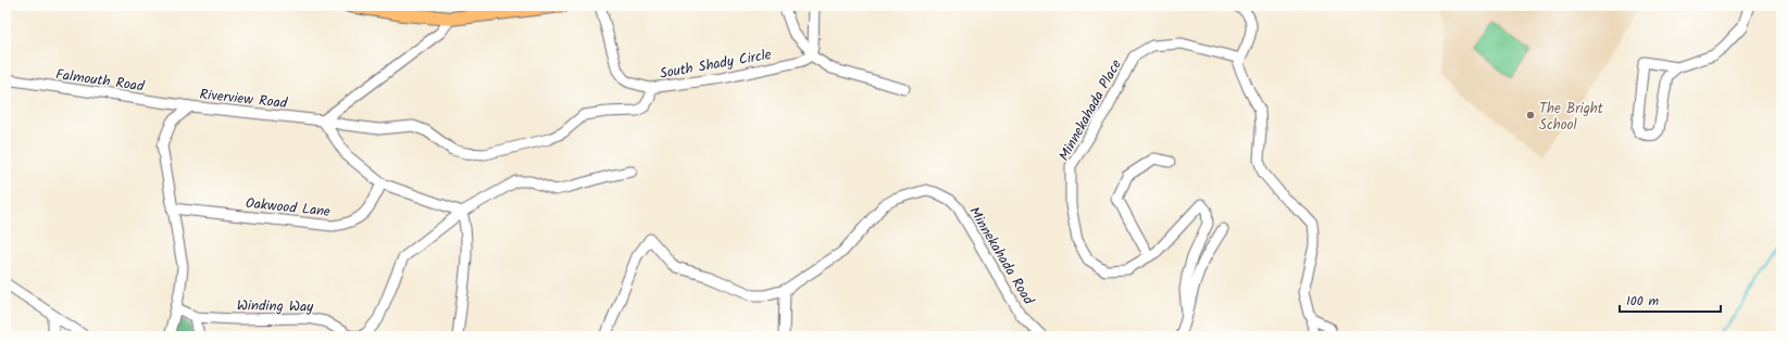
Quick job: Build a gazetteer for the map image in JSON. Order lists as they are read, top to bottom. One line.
{"streets":{"street":["South Shady Circle","Falmouth Road","Riverview Road","Minnekahada Place","Oakwood Lane","Minnekahada Road","Winding Way"]},"crossings":[["South Shady Circle","Riverview Road"],["Falmouth Road","Riverview Road"],["Riverview Road","Oakwood Lane"],["Riverview Road","Winding Way"]],"places":["The Bright School"],"scale_bar":"100 m"}
